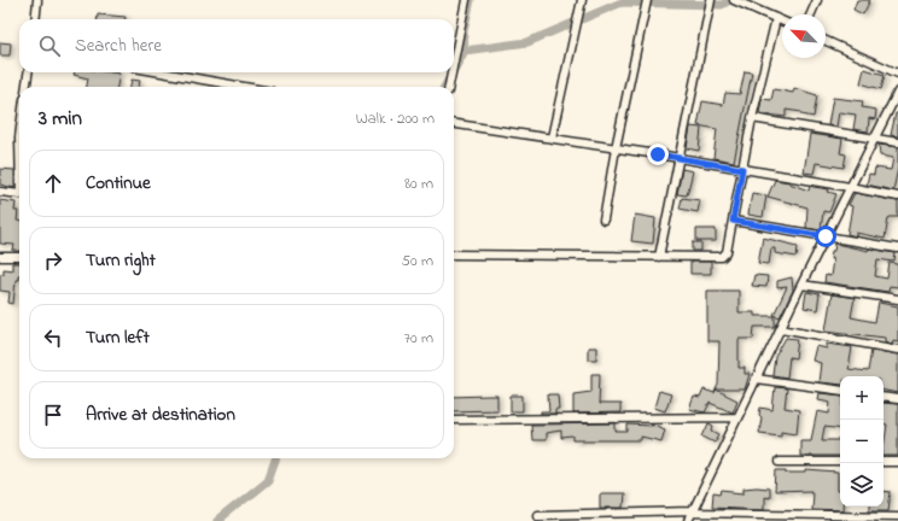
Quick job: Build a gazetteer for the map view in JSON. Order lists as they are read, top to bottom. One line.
{"north":"top left","page":{"search":"Search here","heading":["3 min","Walk · 200 m"],"list":[["Continue","80 m"],["Turn right","50 m"],["Turn left","70 m"],"Arrive at destination"],"map_buttons":["+","−"]}}
